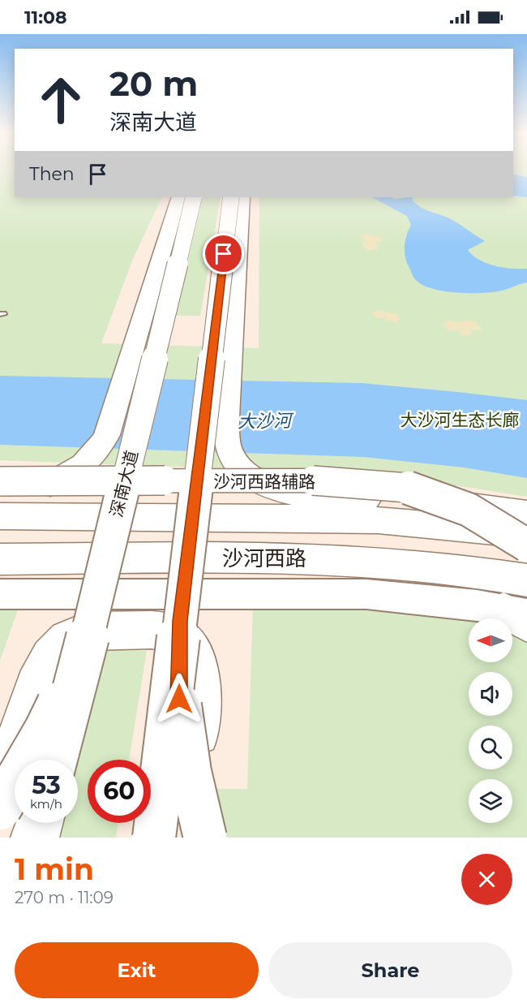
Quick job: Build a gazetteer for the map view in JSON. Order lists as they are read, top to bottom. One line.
{"streets":{"main road":["沙河西路辅路","深南大道","沙河西路"]},"water":["大沙河"],"parks":["大沙河生态长廊"],"north":"left","page":{"status":"11:08","turn":["20 m","深南大道"],"then":"Then","speed":"53 km/h","limit":"60","heading":["1 min","270 m · 11:09"],"buttons":["Exit","Share"]}}
